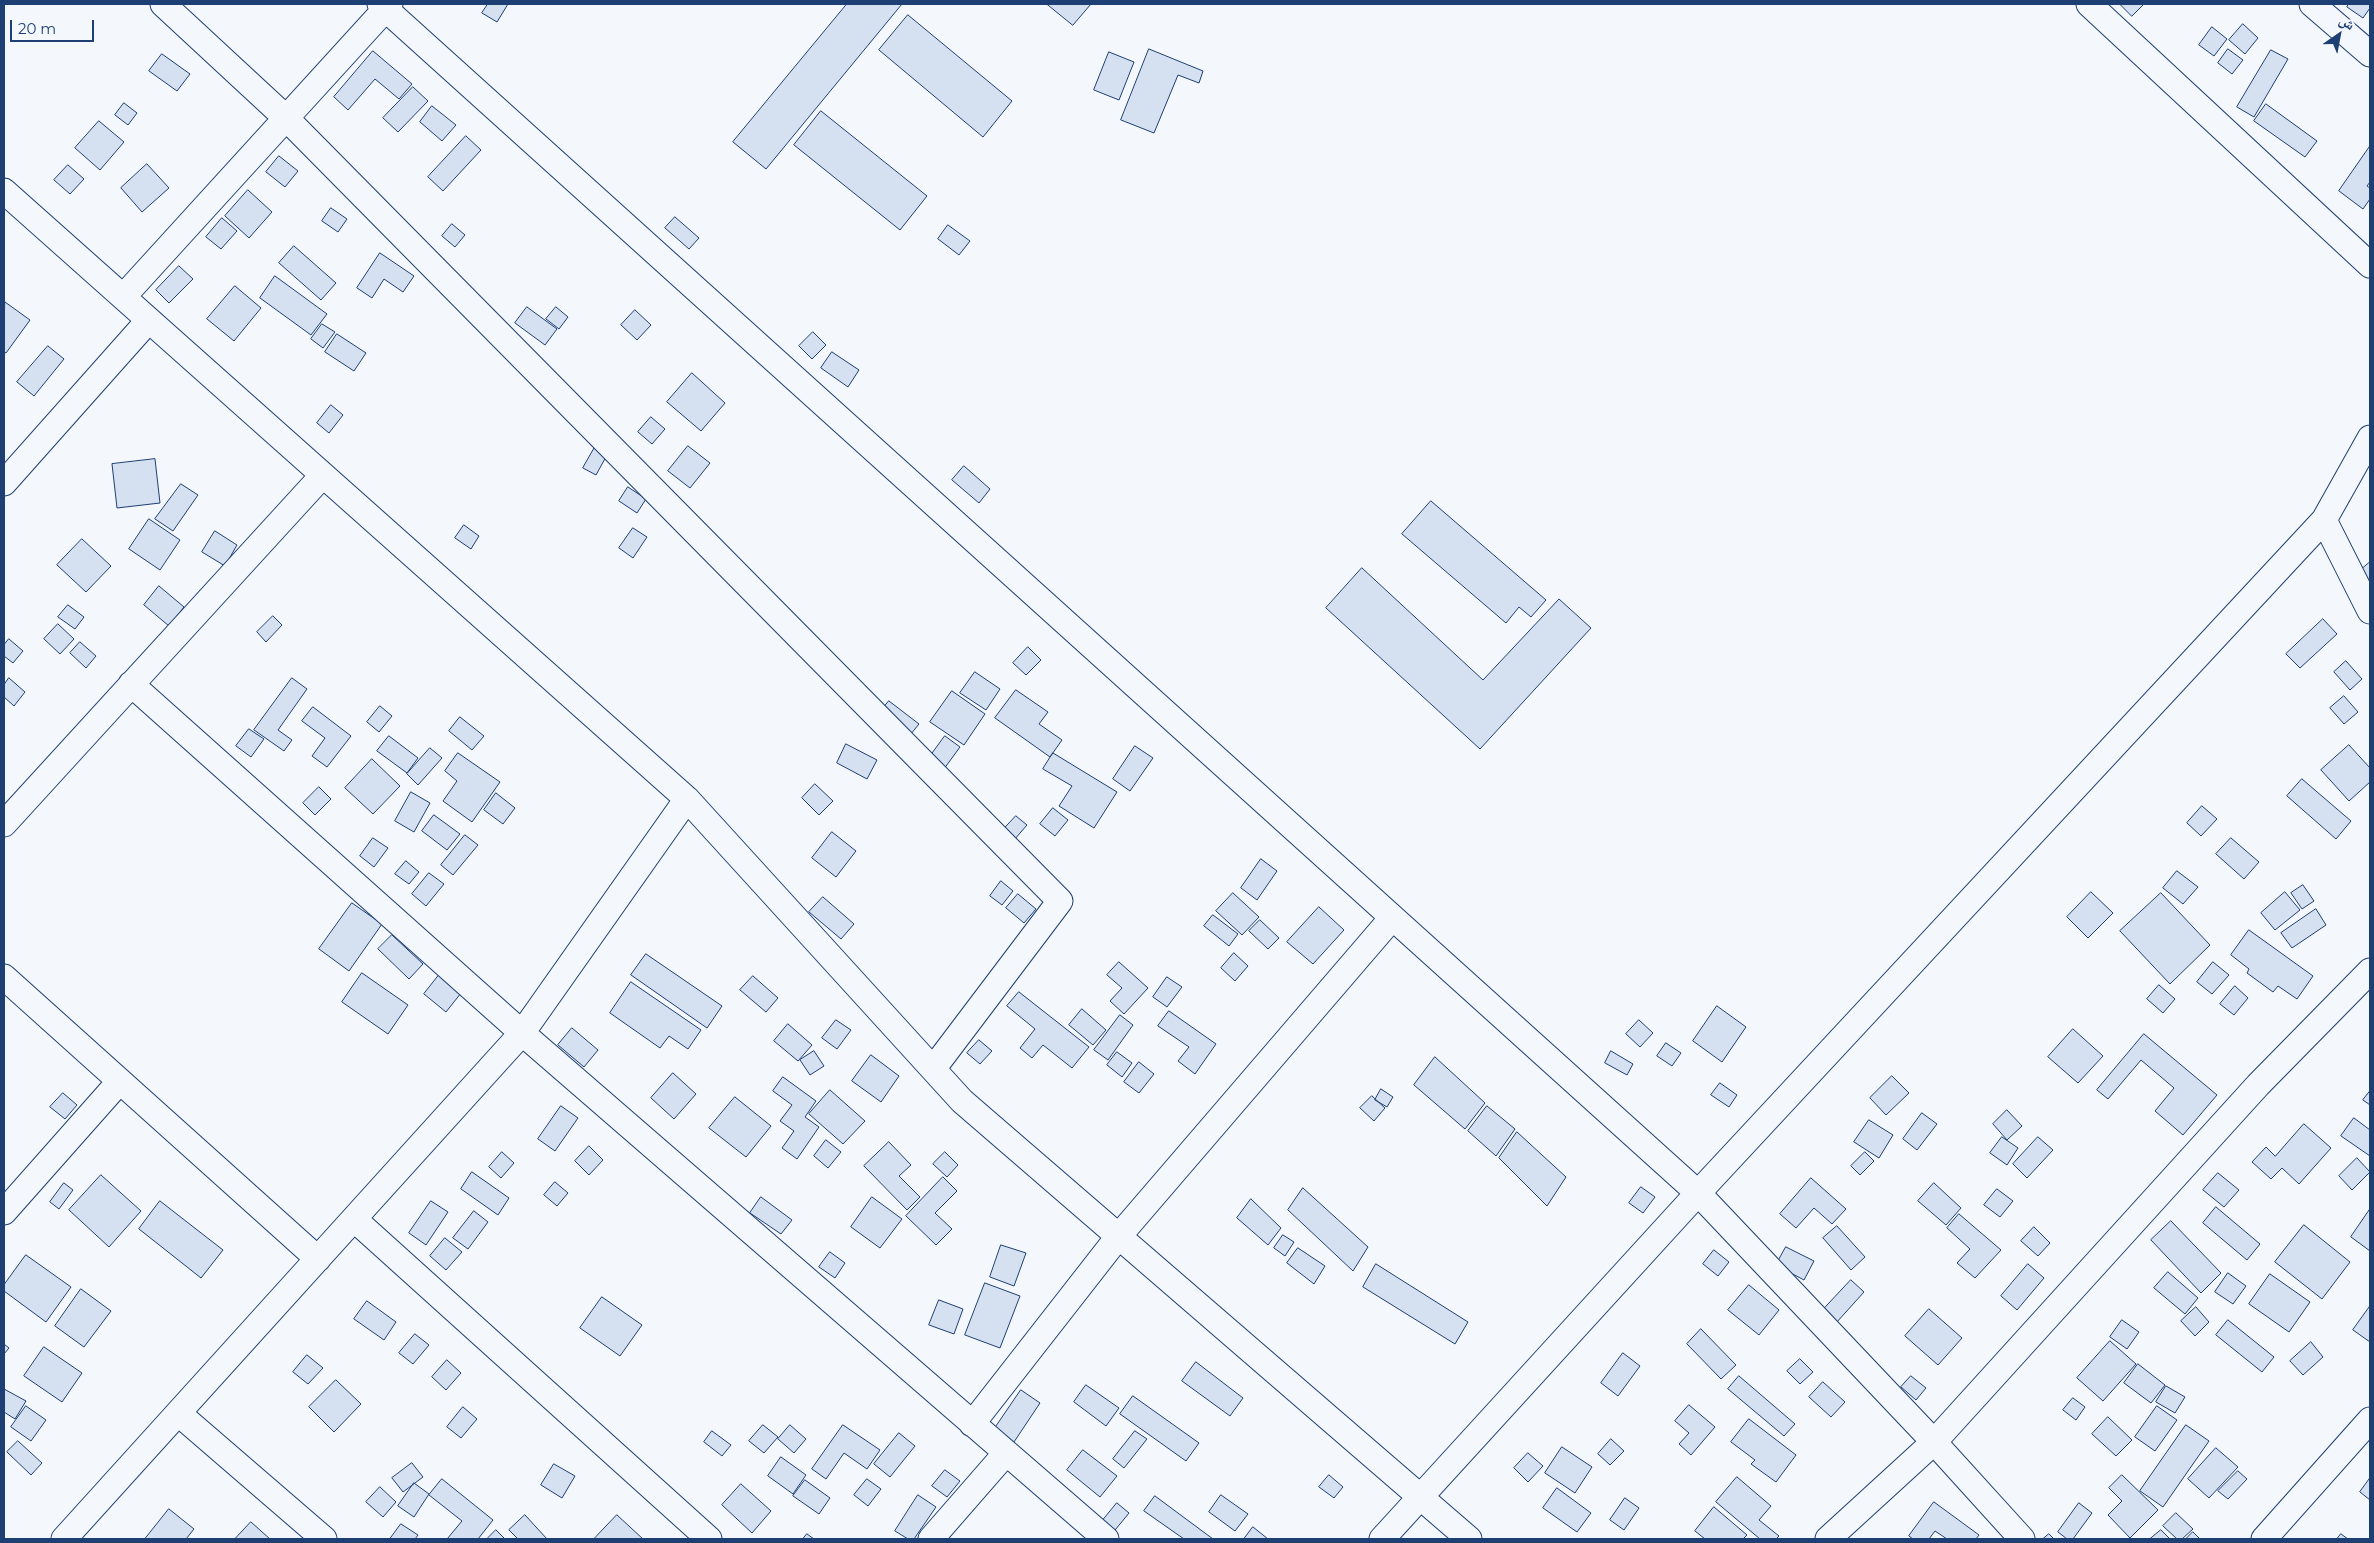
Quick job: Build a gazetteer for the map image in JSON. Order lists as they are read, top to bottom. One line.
{"scale_bar":"20 m","north":"top right"}
